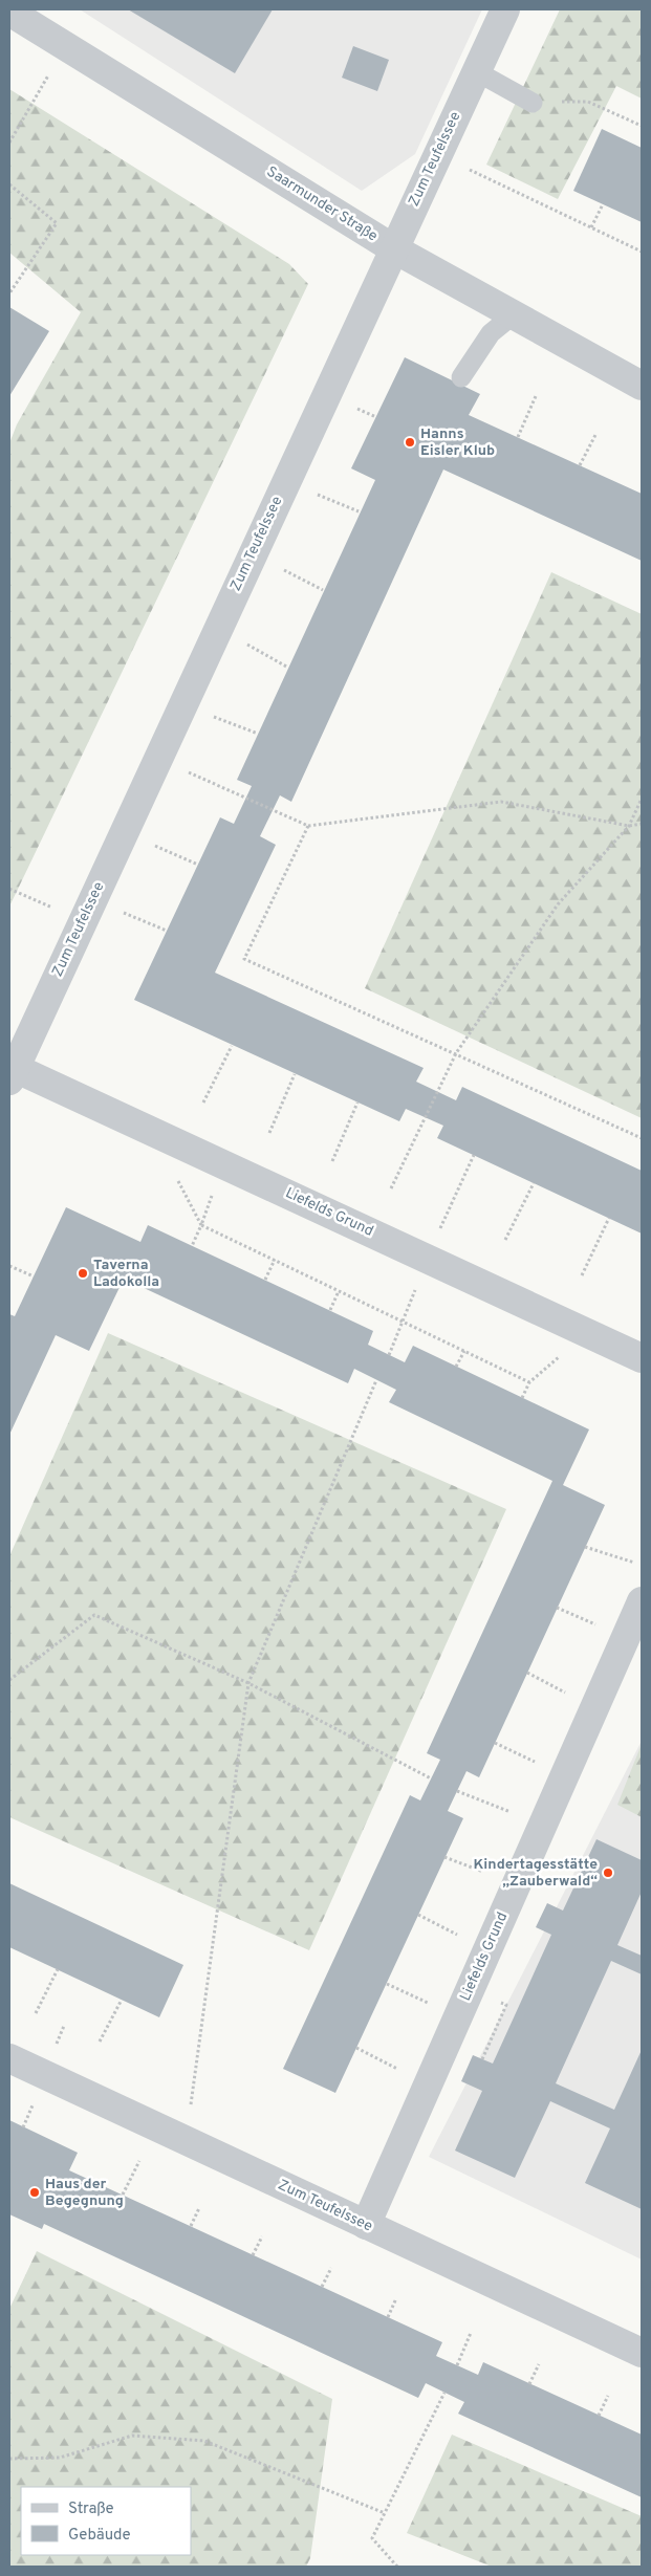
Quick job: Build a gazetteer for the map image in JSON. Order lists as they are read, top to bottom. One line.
{"streets":{"street":["Zum Teufelssee","Saarmunder Straße","Liefelds Grund"]},"crossings":[["Zum Teufelssee","Saarmunder Straße"],["Zum Teufelssee","Liefelds Grund"]],"places":["Hanns Eisler Klub","Taverna Ladokolla","Kindertagesstätte „Zauberwald“","Haus der Begegnung"],"legend":["Straße","Gebäude"]}
